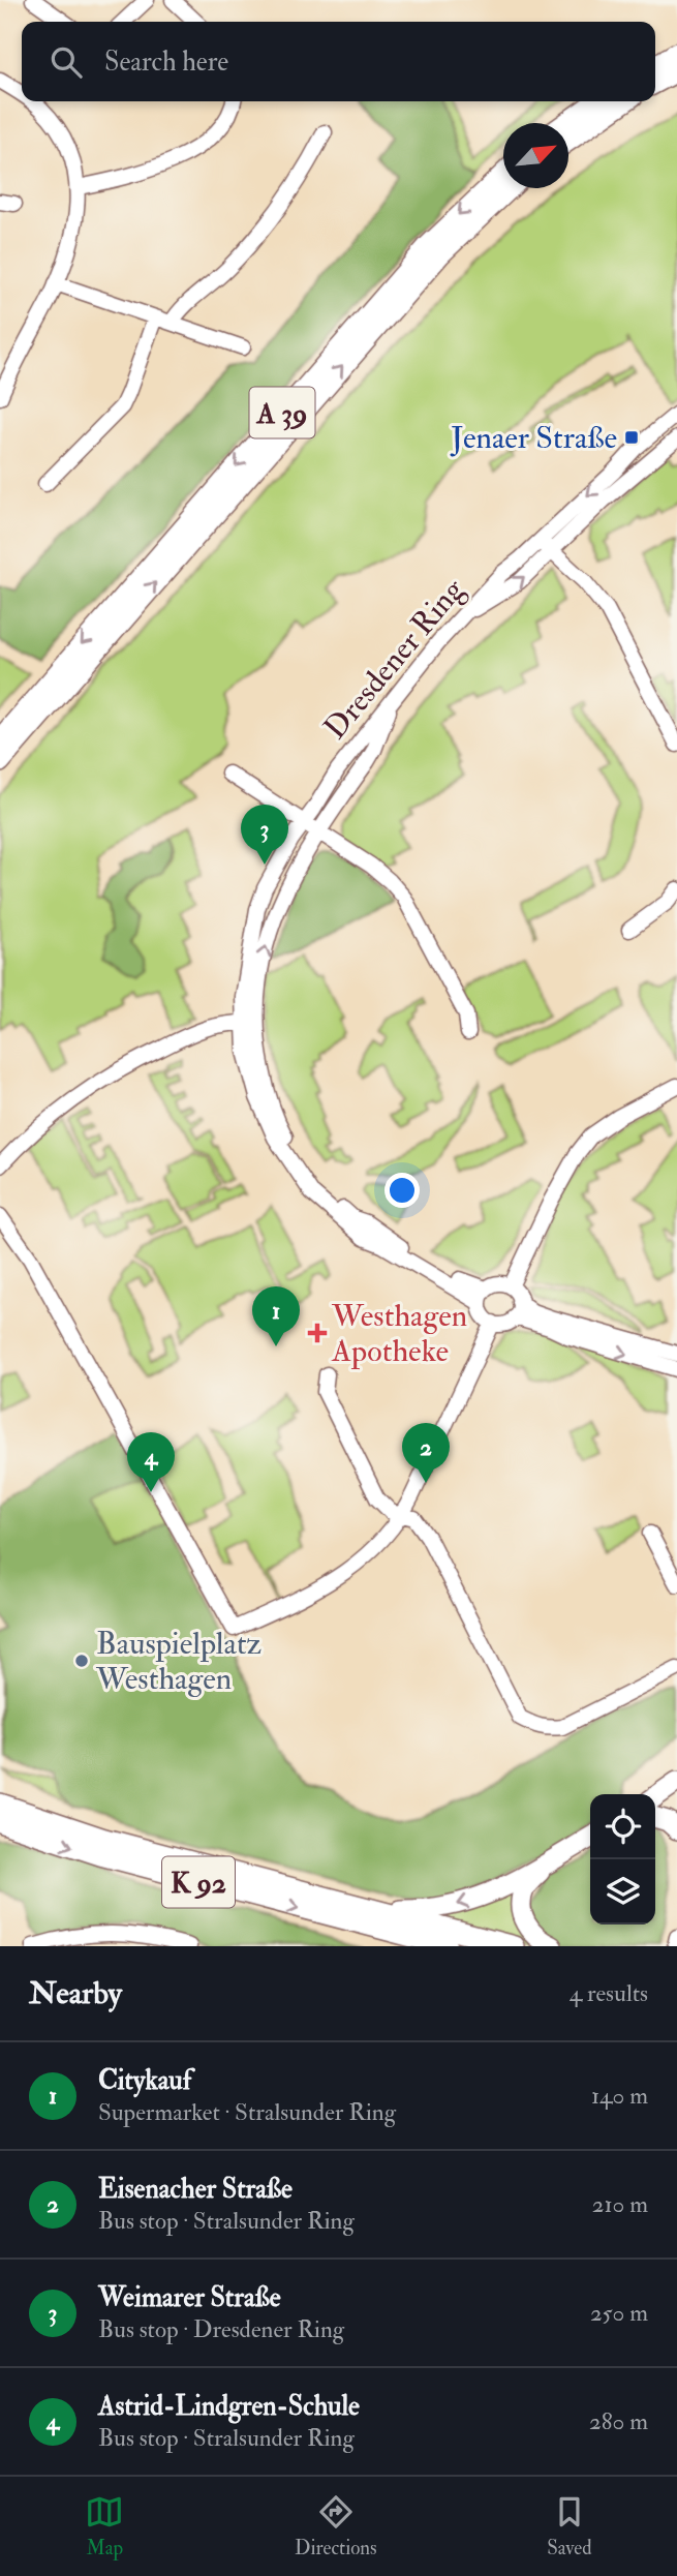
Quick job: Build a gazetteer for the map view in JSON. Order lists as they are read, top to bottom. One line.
{"streets":{"highway":["A 39","K 92"],"street":["Dresdener Ring"]},"places":{"transit":["Jenaer Straße"],"health":["Westhagen Apotheke"],"other":["Bauspielplatz Westhagen"]},"north":"top right","page":{"search":"Search here","pins":["3","1","2","4"],"heading":["Nearby","4 results"],"list":[{"mark":"1","name":"Citykauf","note":"Supermarket · Stralsunder Ring","value":"140 m"},{"mark":"2","name":"Eisenacher Straße","note":"Bus stop · Stralsunder Ring","value":"210 m"},{"mark":"3","name":"Weimarer Straße","note":"Bus stop · Dresdener Ring","value":"250 m"},{"mark":"4","name":"Astrid-Lindgren-Schule","note":"Bus stop · Stralsunder Ring","value":"280 m"}],"nav":["Map","Directions","Saved"]}}
